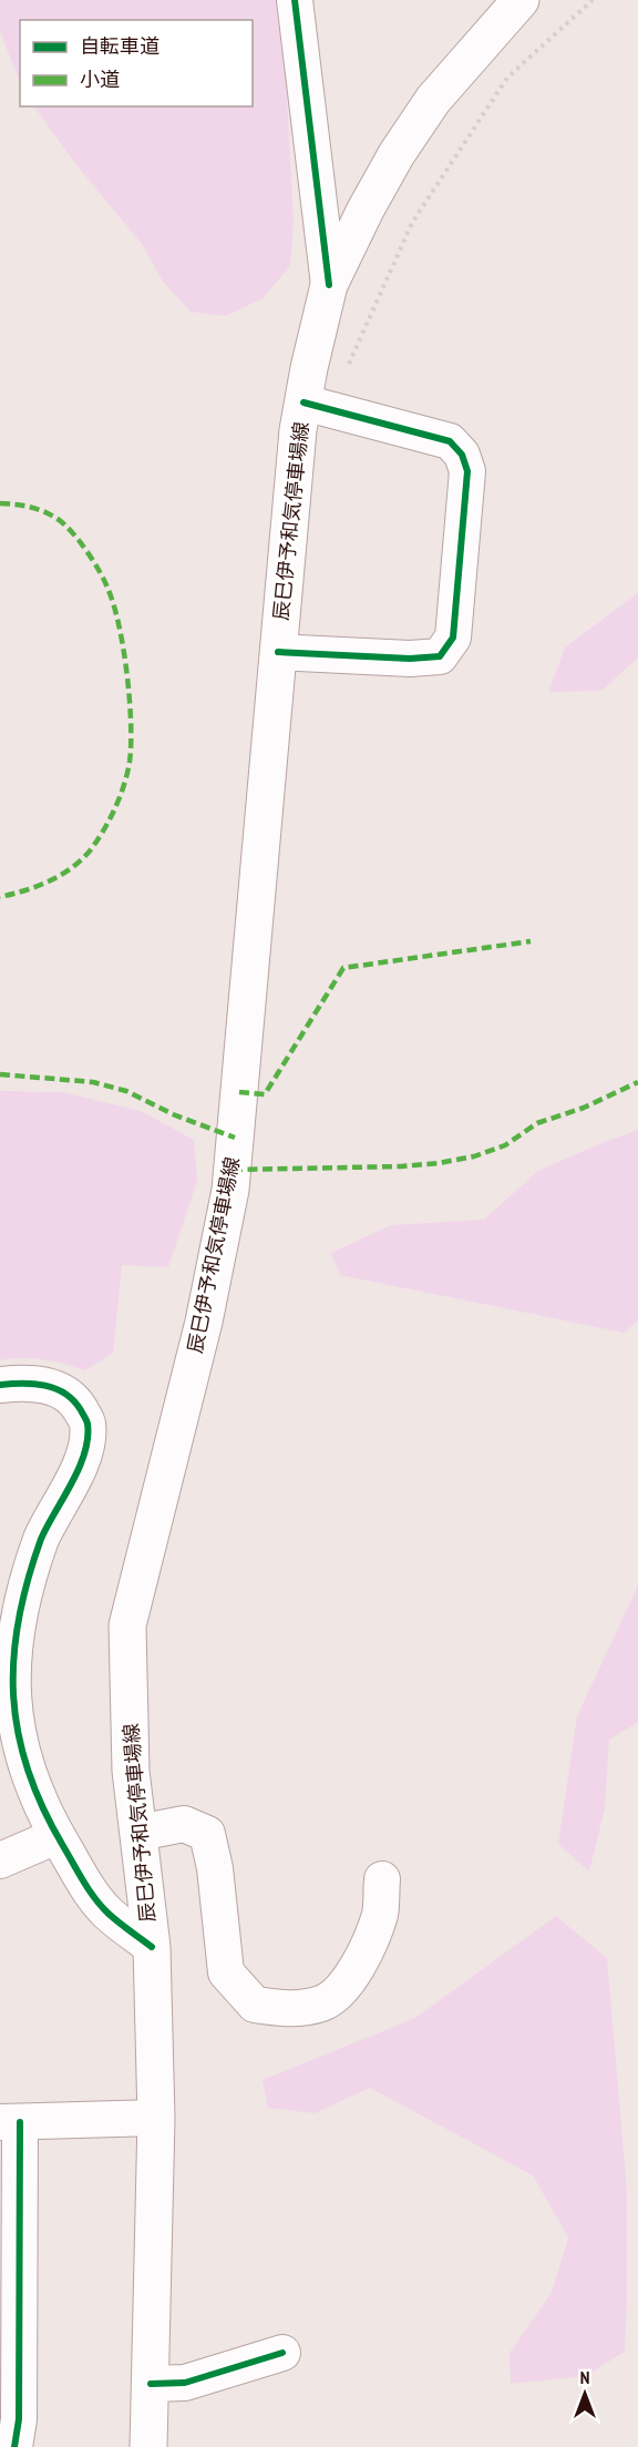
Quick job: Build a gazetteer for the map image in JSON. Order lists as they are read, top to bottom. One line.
{"streets":{"main road":["辰巳伊予和気停車場線"]},"legend":["自転車道","小道"],"north":"top"}
